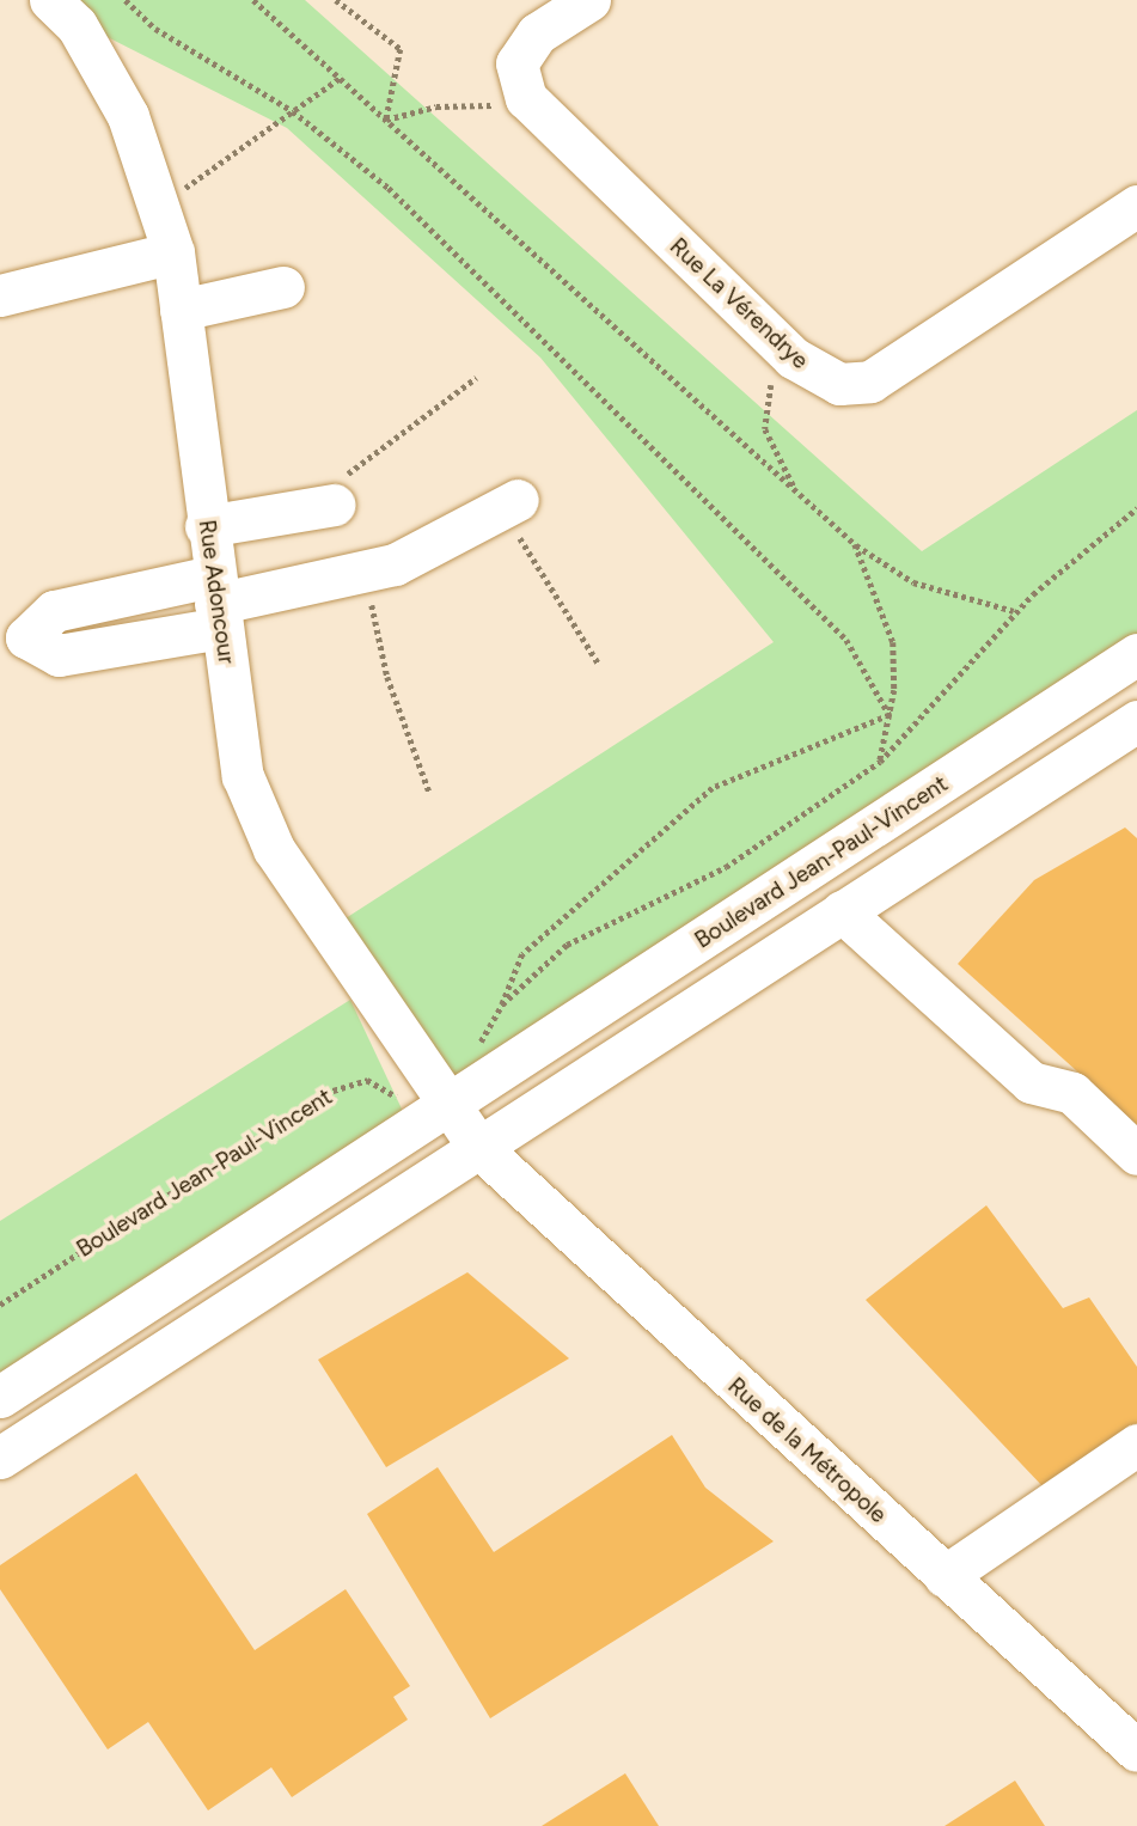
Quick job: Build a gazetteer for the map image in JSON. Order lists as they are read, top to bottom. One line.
{"streets":{"street":["Rue La Vérendrye","Rue Adoncour","Boulevard Jean-Paul-Vincent","Rue de la Métropole"]},"crossings":[["Rue Adoncour","Boulevard Jean-Paul-Vincent"],["Rue Adoncour","Rue de la Métropole"]]}
